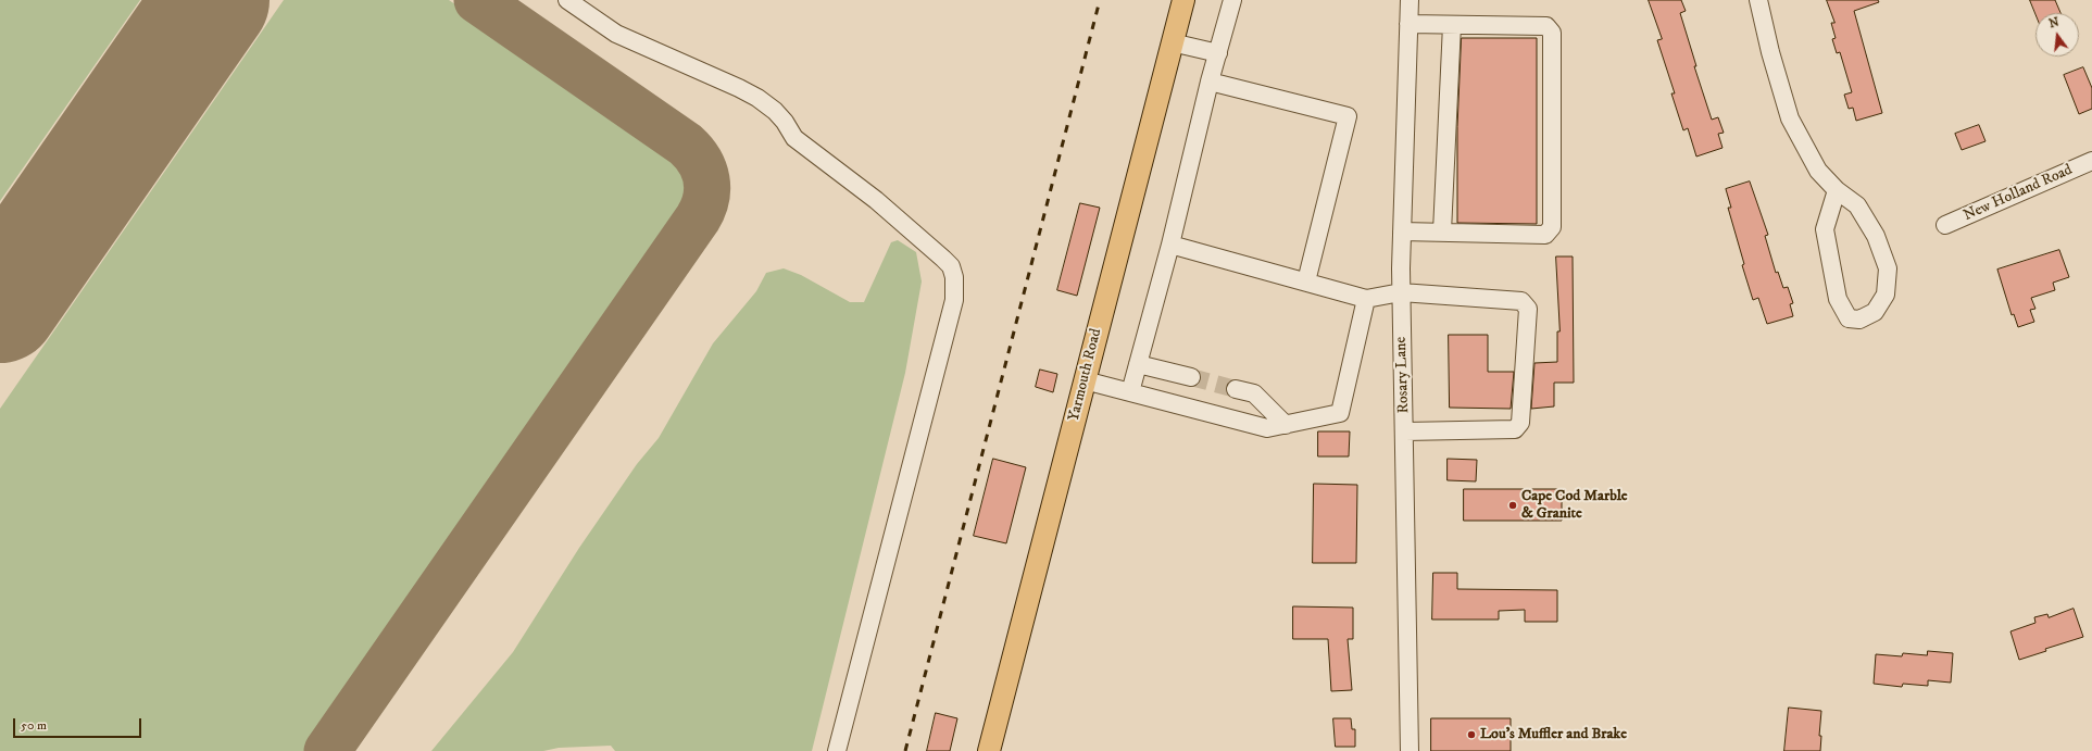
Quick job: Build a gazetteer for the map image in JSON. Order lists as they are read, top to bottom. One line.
{"streets":{"main road":["Yarmouth Road"],"street":["New Holland Road","Rosary Lane"]},"places":["Cape Cod Marble & Granite","Lou's Muffler and Brake"],"scale_bar":"50 m","north":"top"}
